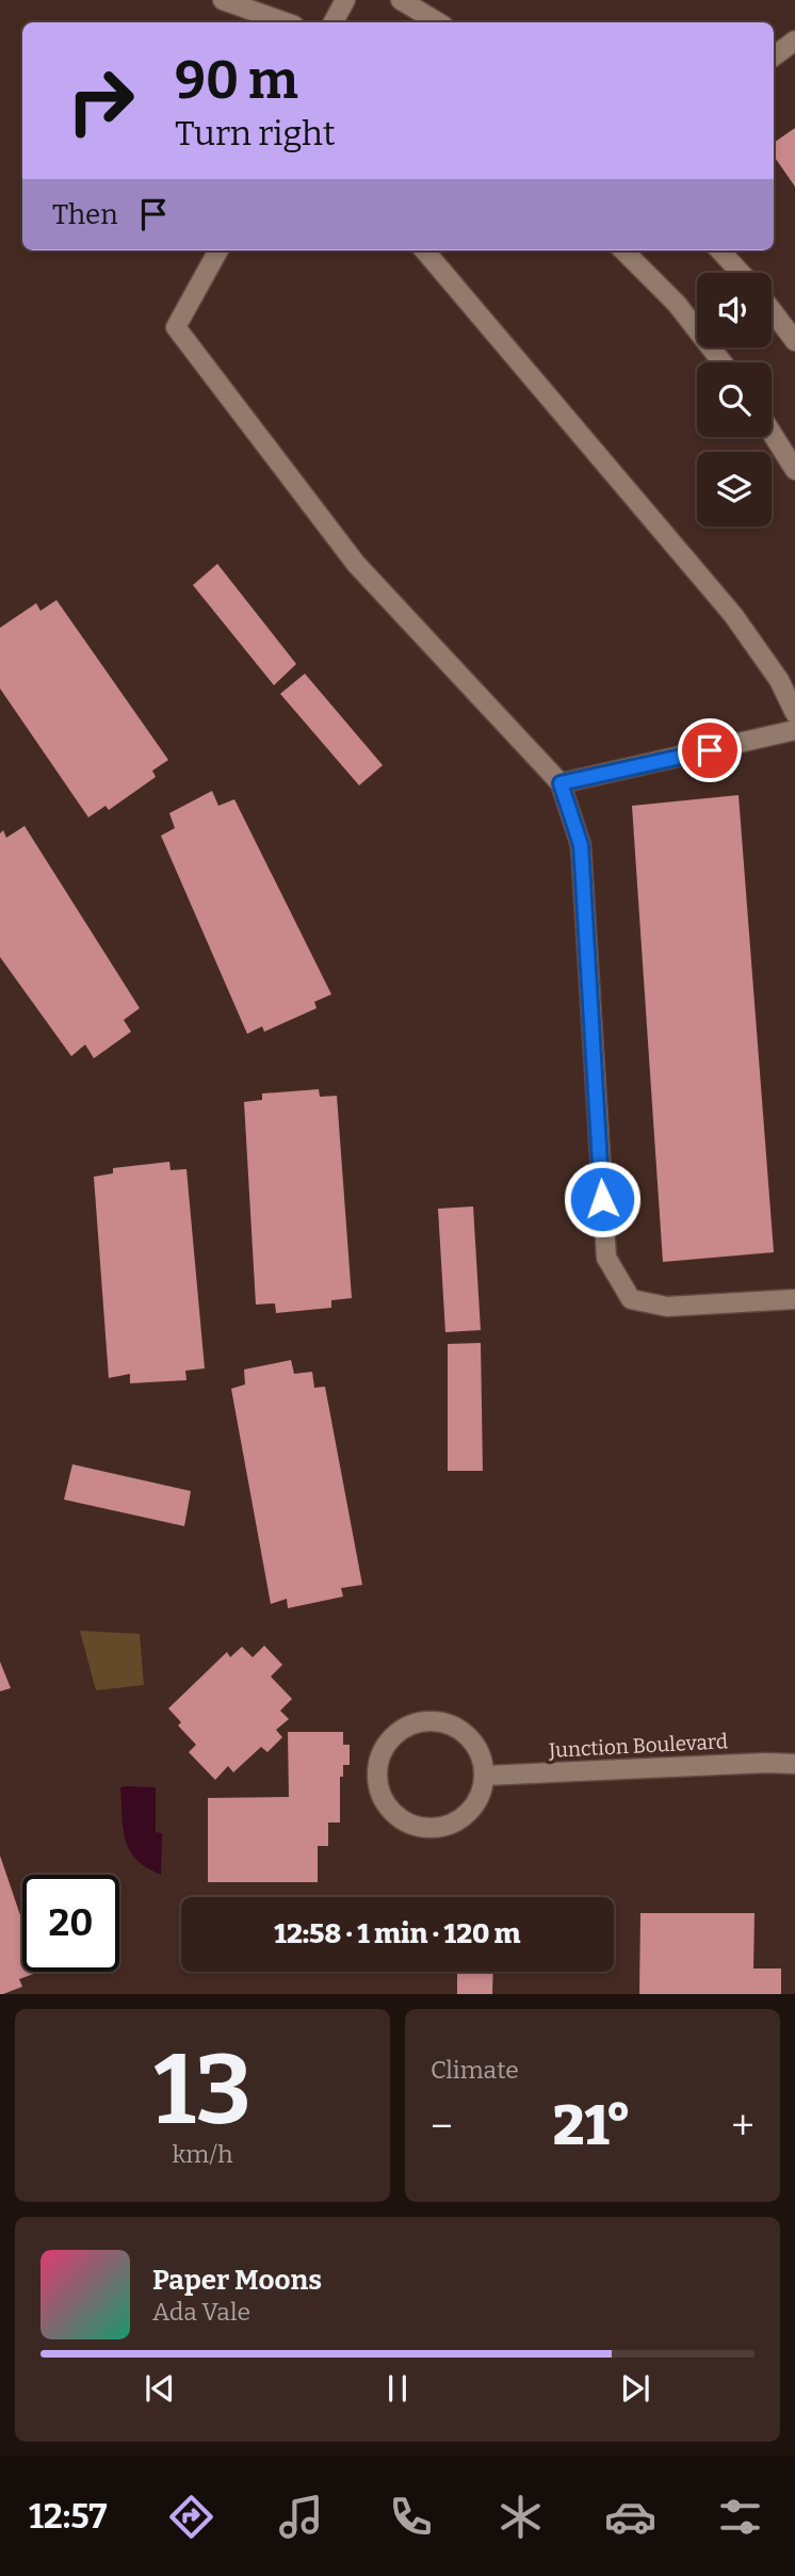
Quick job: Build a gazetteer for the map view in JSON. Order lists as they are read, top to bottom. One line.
{"streets":{"street":["Junction Boulevard"]},"page":{"turn":["90 m","Turn right"],"then":"Then","limit":"20","trip":"12:58 · 1 min · 120 m","tile":[["13","km/h"],"Climate"],"heat":["−","21°","+"],"song":["Paper Moons","Ada Vale"],"tabs":"12:57"}}
